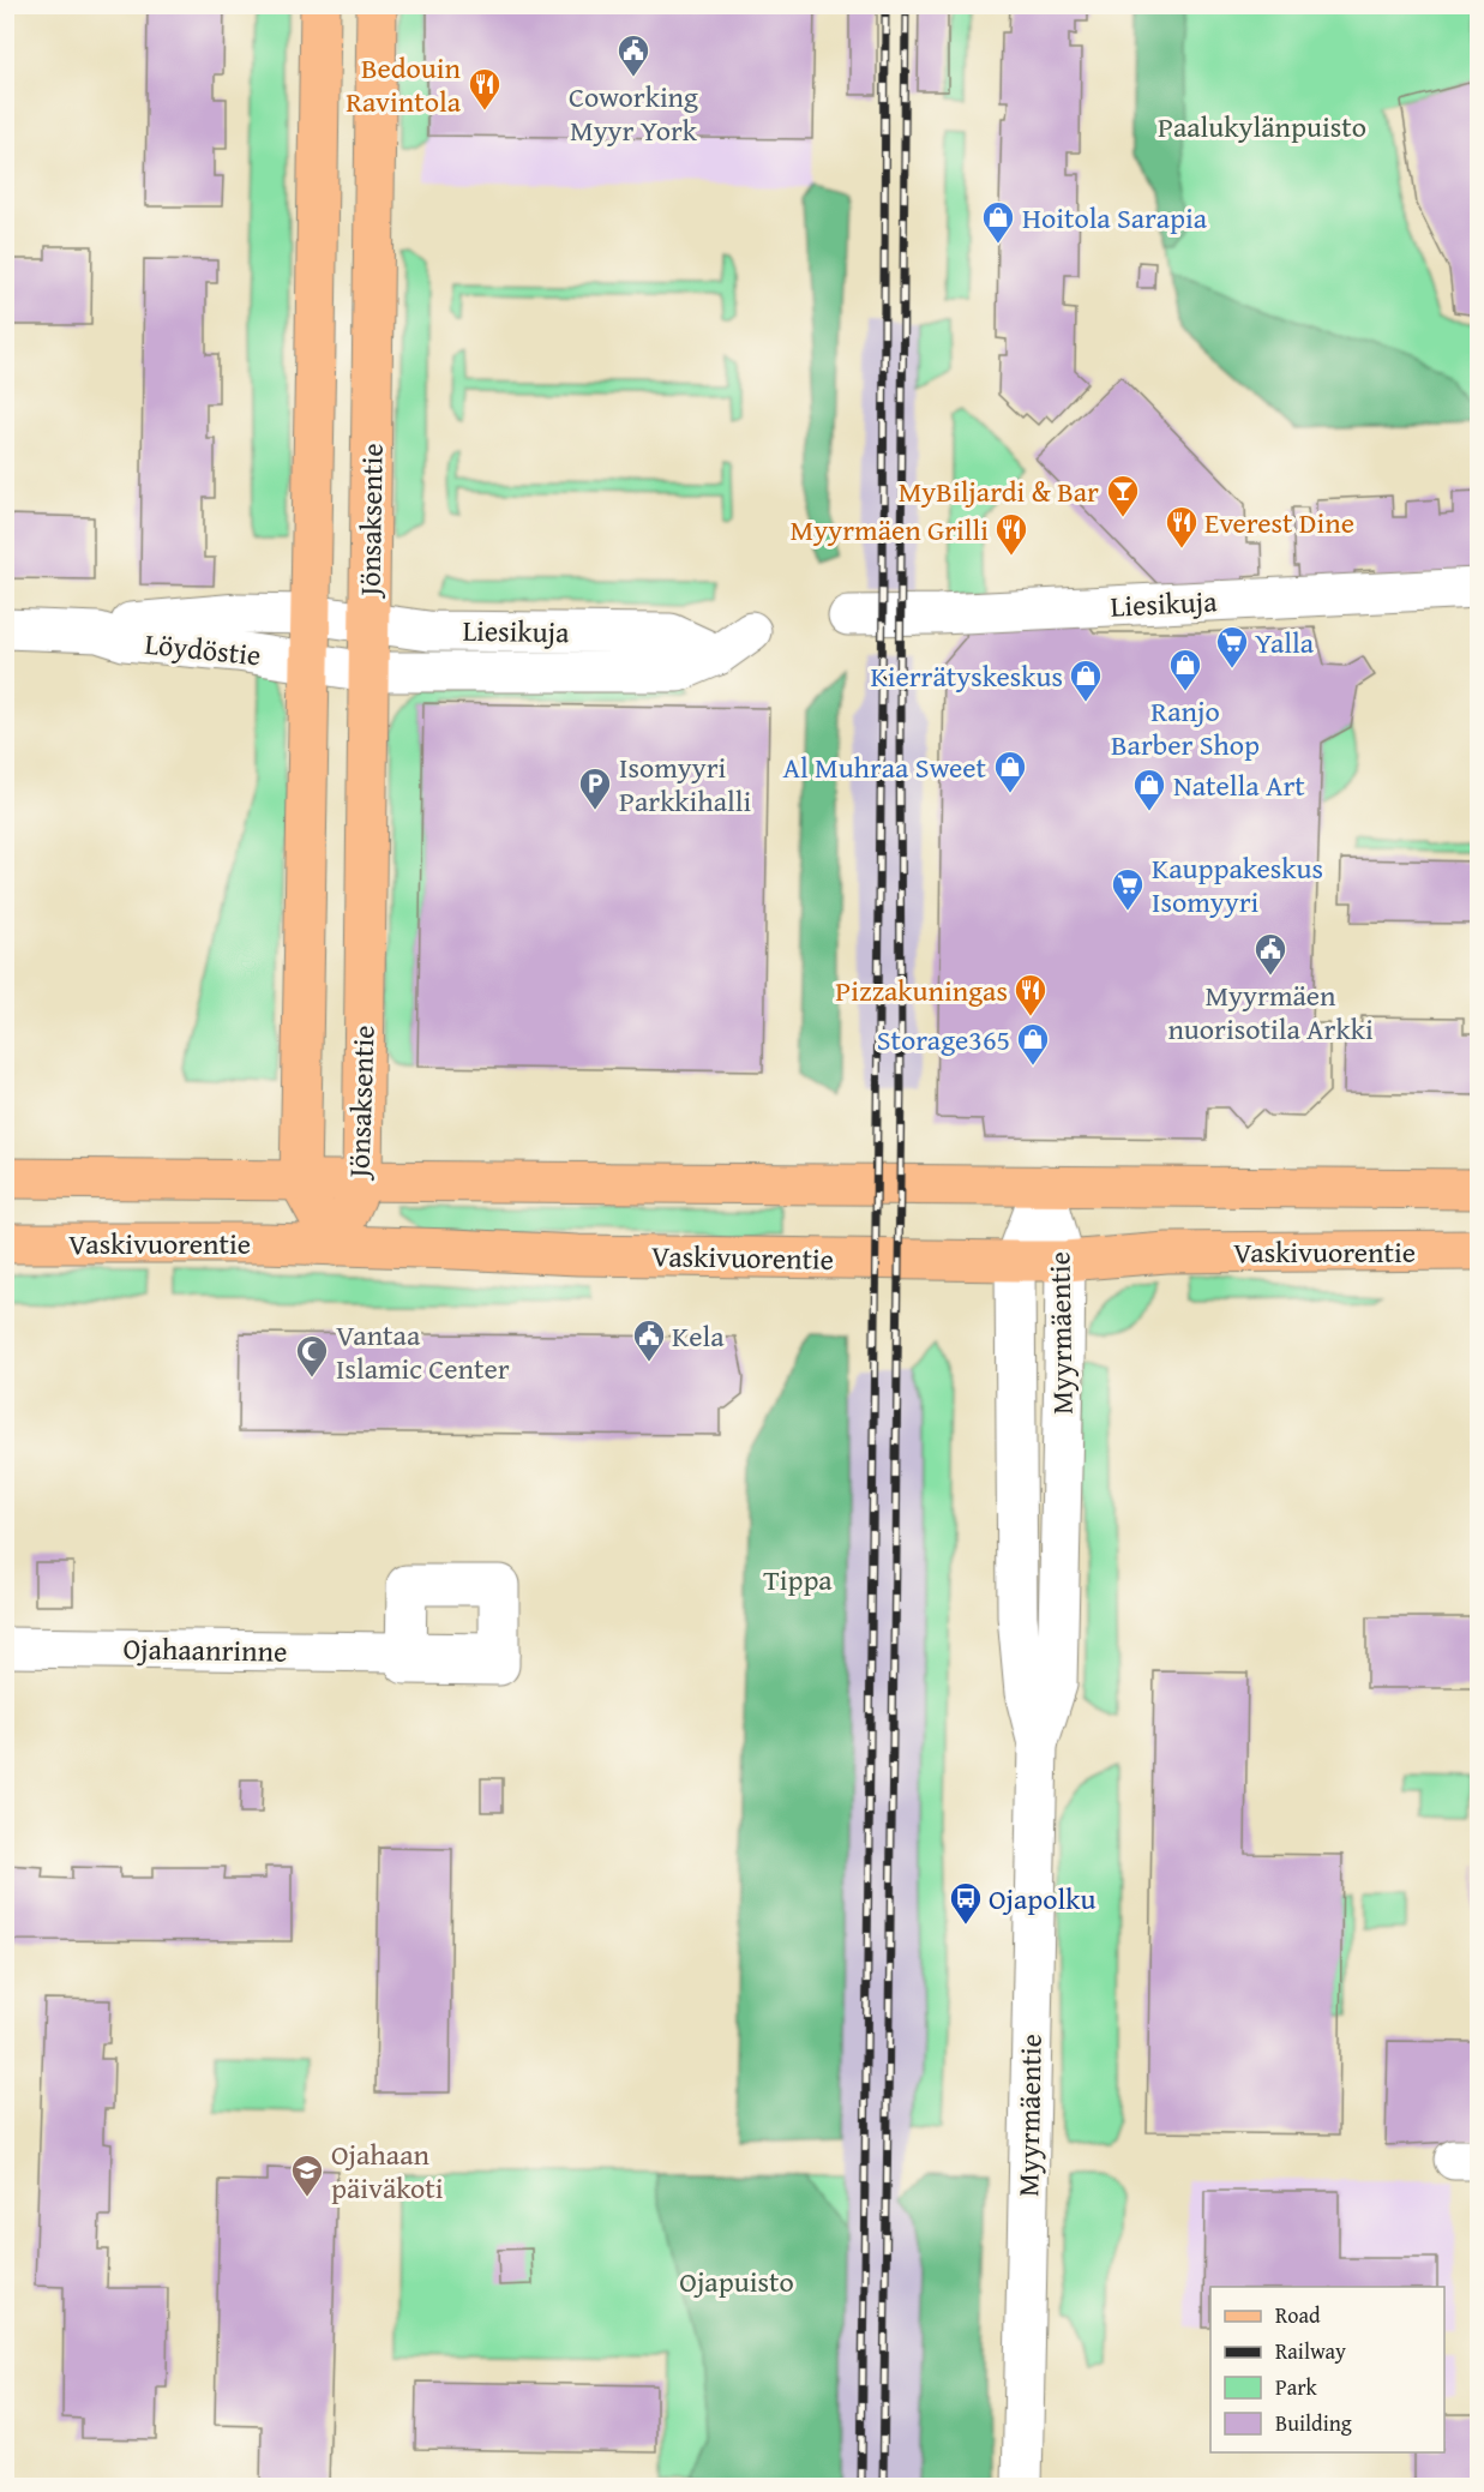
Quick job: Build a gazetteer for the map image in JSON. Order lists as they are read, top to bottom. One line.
{"streets":{"main road":["Jönsaksentie","Vaskivuorentie"],"street":["Liesikuja","Löydöstie","Myyrmäentie","Ojahaanrinne"]},"crossings":[["Jönsaksentie","Liesikuja"],["Jönsaksentie","Löydöstie"],["Jönsaksentie","Vaskivuorentie"],["Liesikuja","Löydöstie"],["Vaskivuorentie","Myyrmäentie"]],"parks":["Paalukylänpuisto","Tippa","Ojapuisto"],"places":{"public building":["Coworking Myyr York","Myyrmäen nuorisotila Arkki","Kela"],"restaurant":["Bedouin Ravintola","Everest Dine","Myyrmäen Grilli","Pizzakuningas"],"shop":["Hoitola Sarapia","Ranjo Barber Shop","Kierrätyskeskus","Al Muhraa Sweet","Natella Art","Storage365"],"bar":["MyBiljardi & Bar"],"supermarket":["Yalla","Kauppakeskus Isomyyri"],"parking":["Isomyyri Parkkihalli"],"mosque":["Vantaa Islamic Center"],"bus stop":["Ojapolku"],"school or university":["Ojahaan päiväkoti"]},"legend":["Road","Railway","Park","Building"]}
